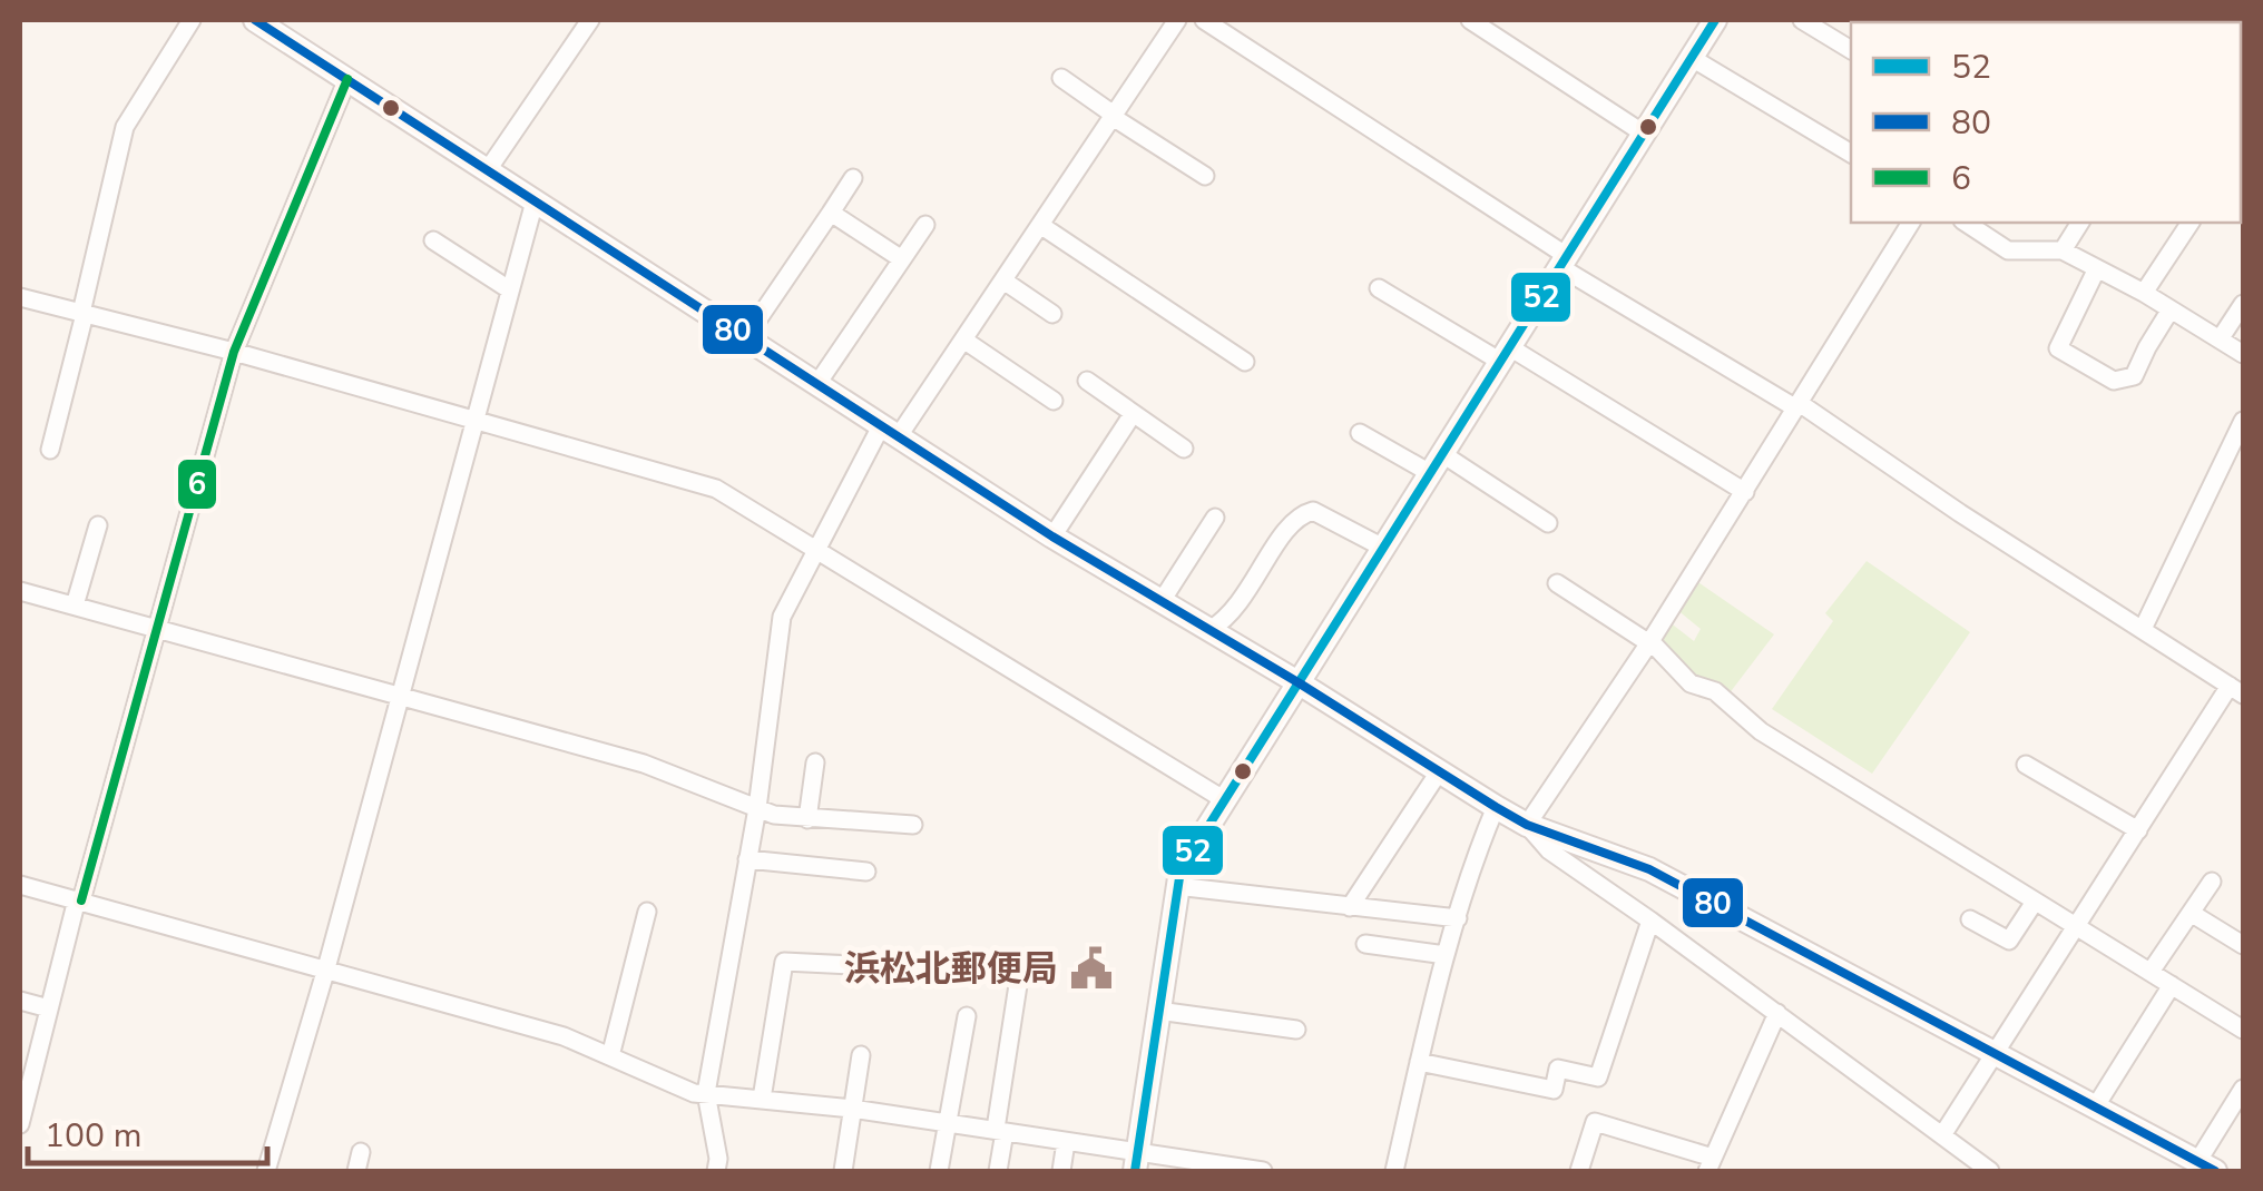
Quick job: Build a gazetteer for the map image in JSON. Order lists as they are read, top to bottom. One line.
{"places":{"public building":["浜松北郵便局"]},"lines":["transit line 52","transit line 80","transit line 6"],"legend":["52","80","6"],"scale_bar":"100 m"}
